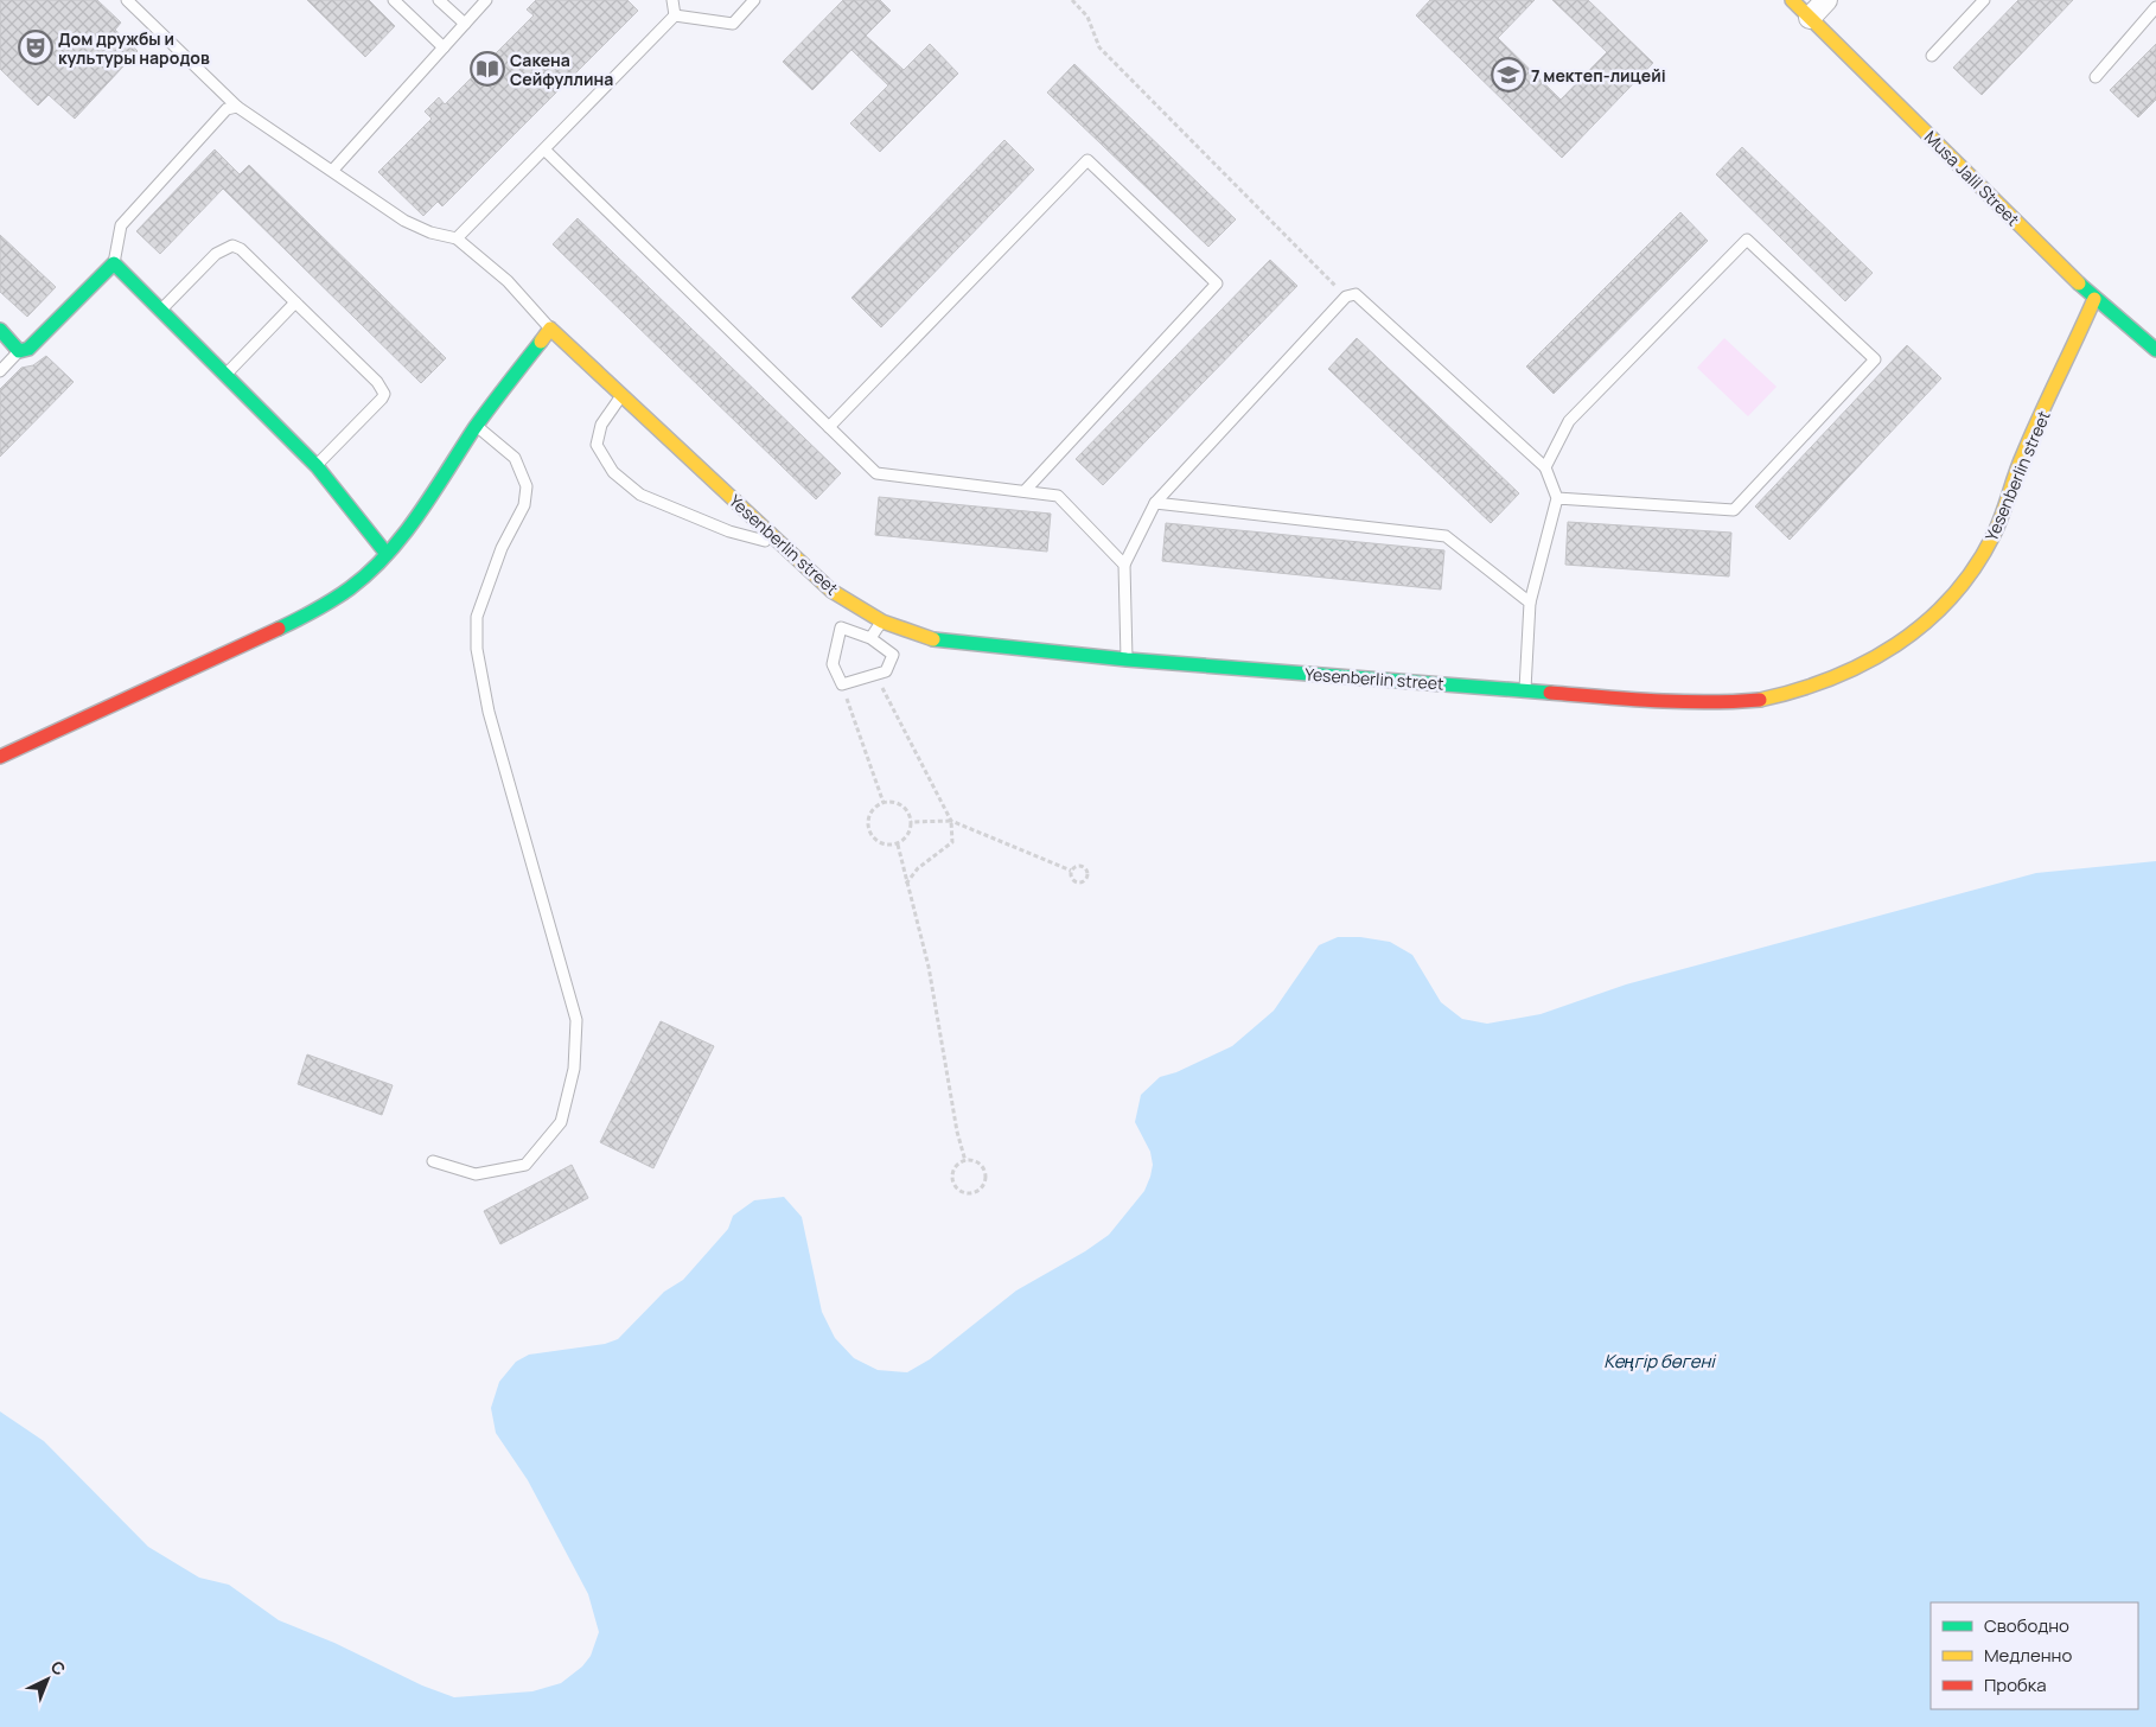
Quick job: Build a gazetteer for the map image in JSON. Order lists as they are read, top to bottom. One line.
{"streets":{"street":["Musa Jalil Street","Yesenberlin street"]},"crossings":[["Musa Jalil Street","Yesenberlin street"]],"water":["Кеңгір бөгені"],"places":{"theatre":["Дом дружбы и культуры народов"],"library":["Сакена Сейфуллина"],"school or university":["7 мектеп-лицейі"]},"legend":["Свободно","Медленно","Пробка"],"north":"top right"}
